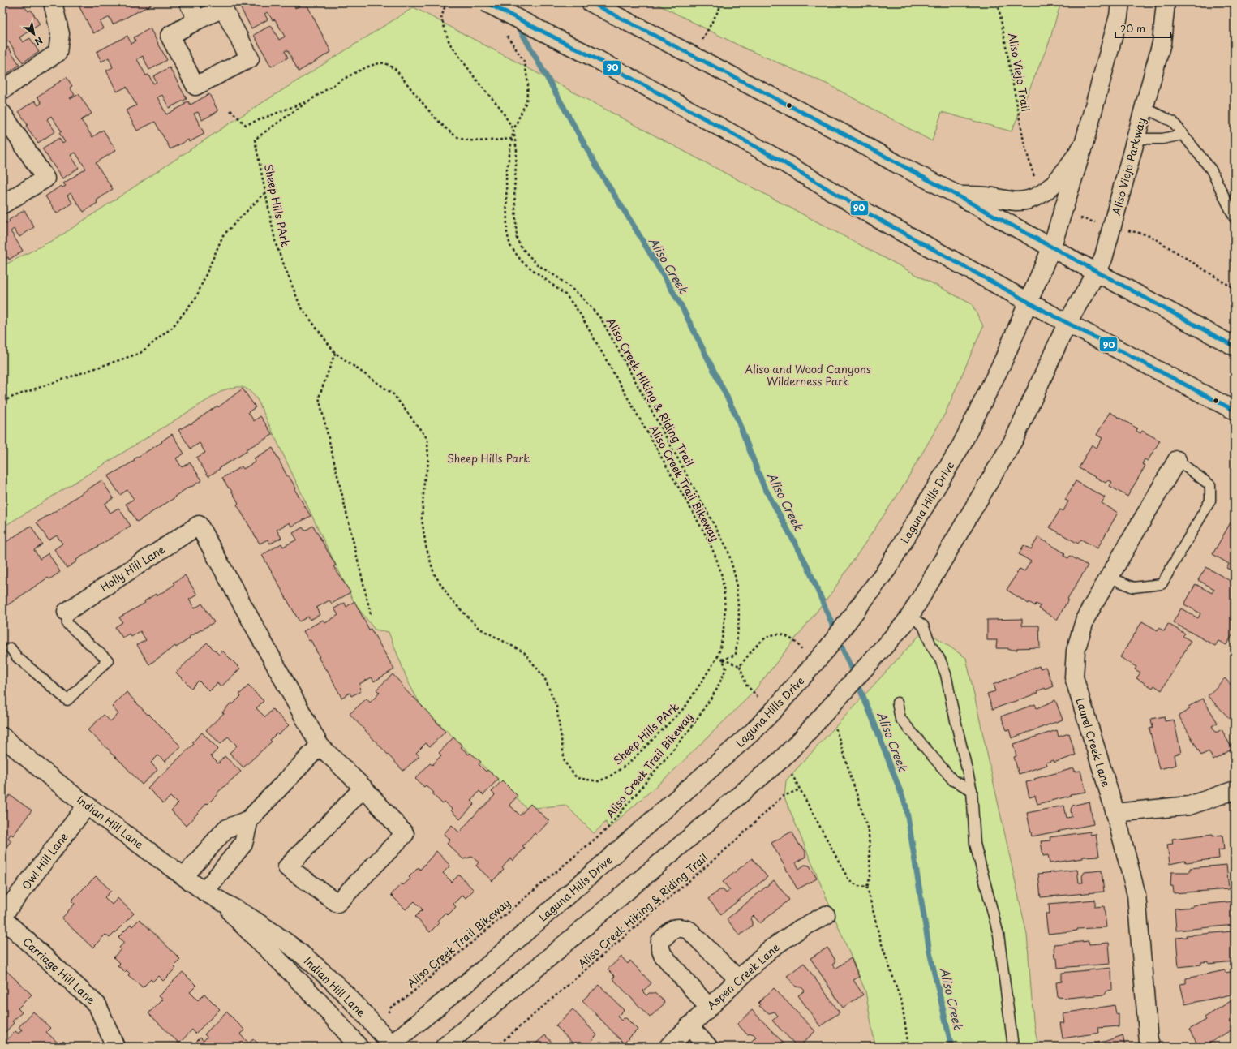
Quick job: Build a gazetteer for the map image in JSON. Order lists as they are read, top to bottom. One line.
{"streets":{"main road":["Aliso Viejo Parkway","Laguna Hills Drive","Holly Hill Lane","Laurel Creek Lane","Indian Hill Lane","Owl Hill Lane","Carriage Hill Lane","Aspen Creek Lane"],"path":["Aliso Viejo Trail","Sheep Hills PArk","Aliso Creek Hiking & Riding Trail","Aliso Creek Trail Bikeway"]},"crossings":[["Sheep Hills PArk","Aliso Creek Trail Bikeway"],["Aliso Creek Hiking & Riding Trail","Aliso Creek Trail Bikeway"],["Laguna Hills Drive","Indian Hill Lane"],["Indian Hill Lane","Owl Hill Lane"],["Owl Hill Lane","Carriage Hill Lane"]],"water":["Aliso Creek"],"parks":["Aliso and Wood Canyons Wilderness Park","Sheep Hills Park"],"lines":["transit line 90"],"scale_bar":"20 m","north":"bottom right"}
